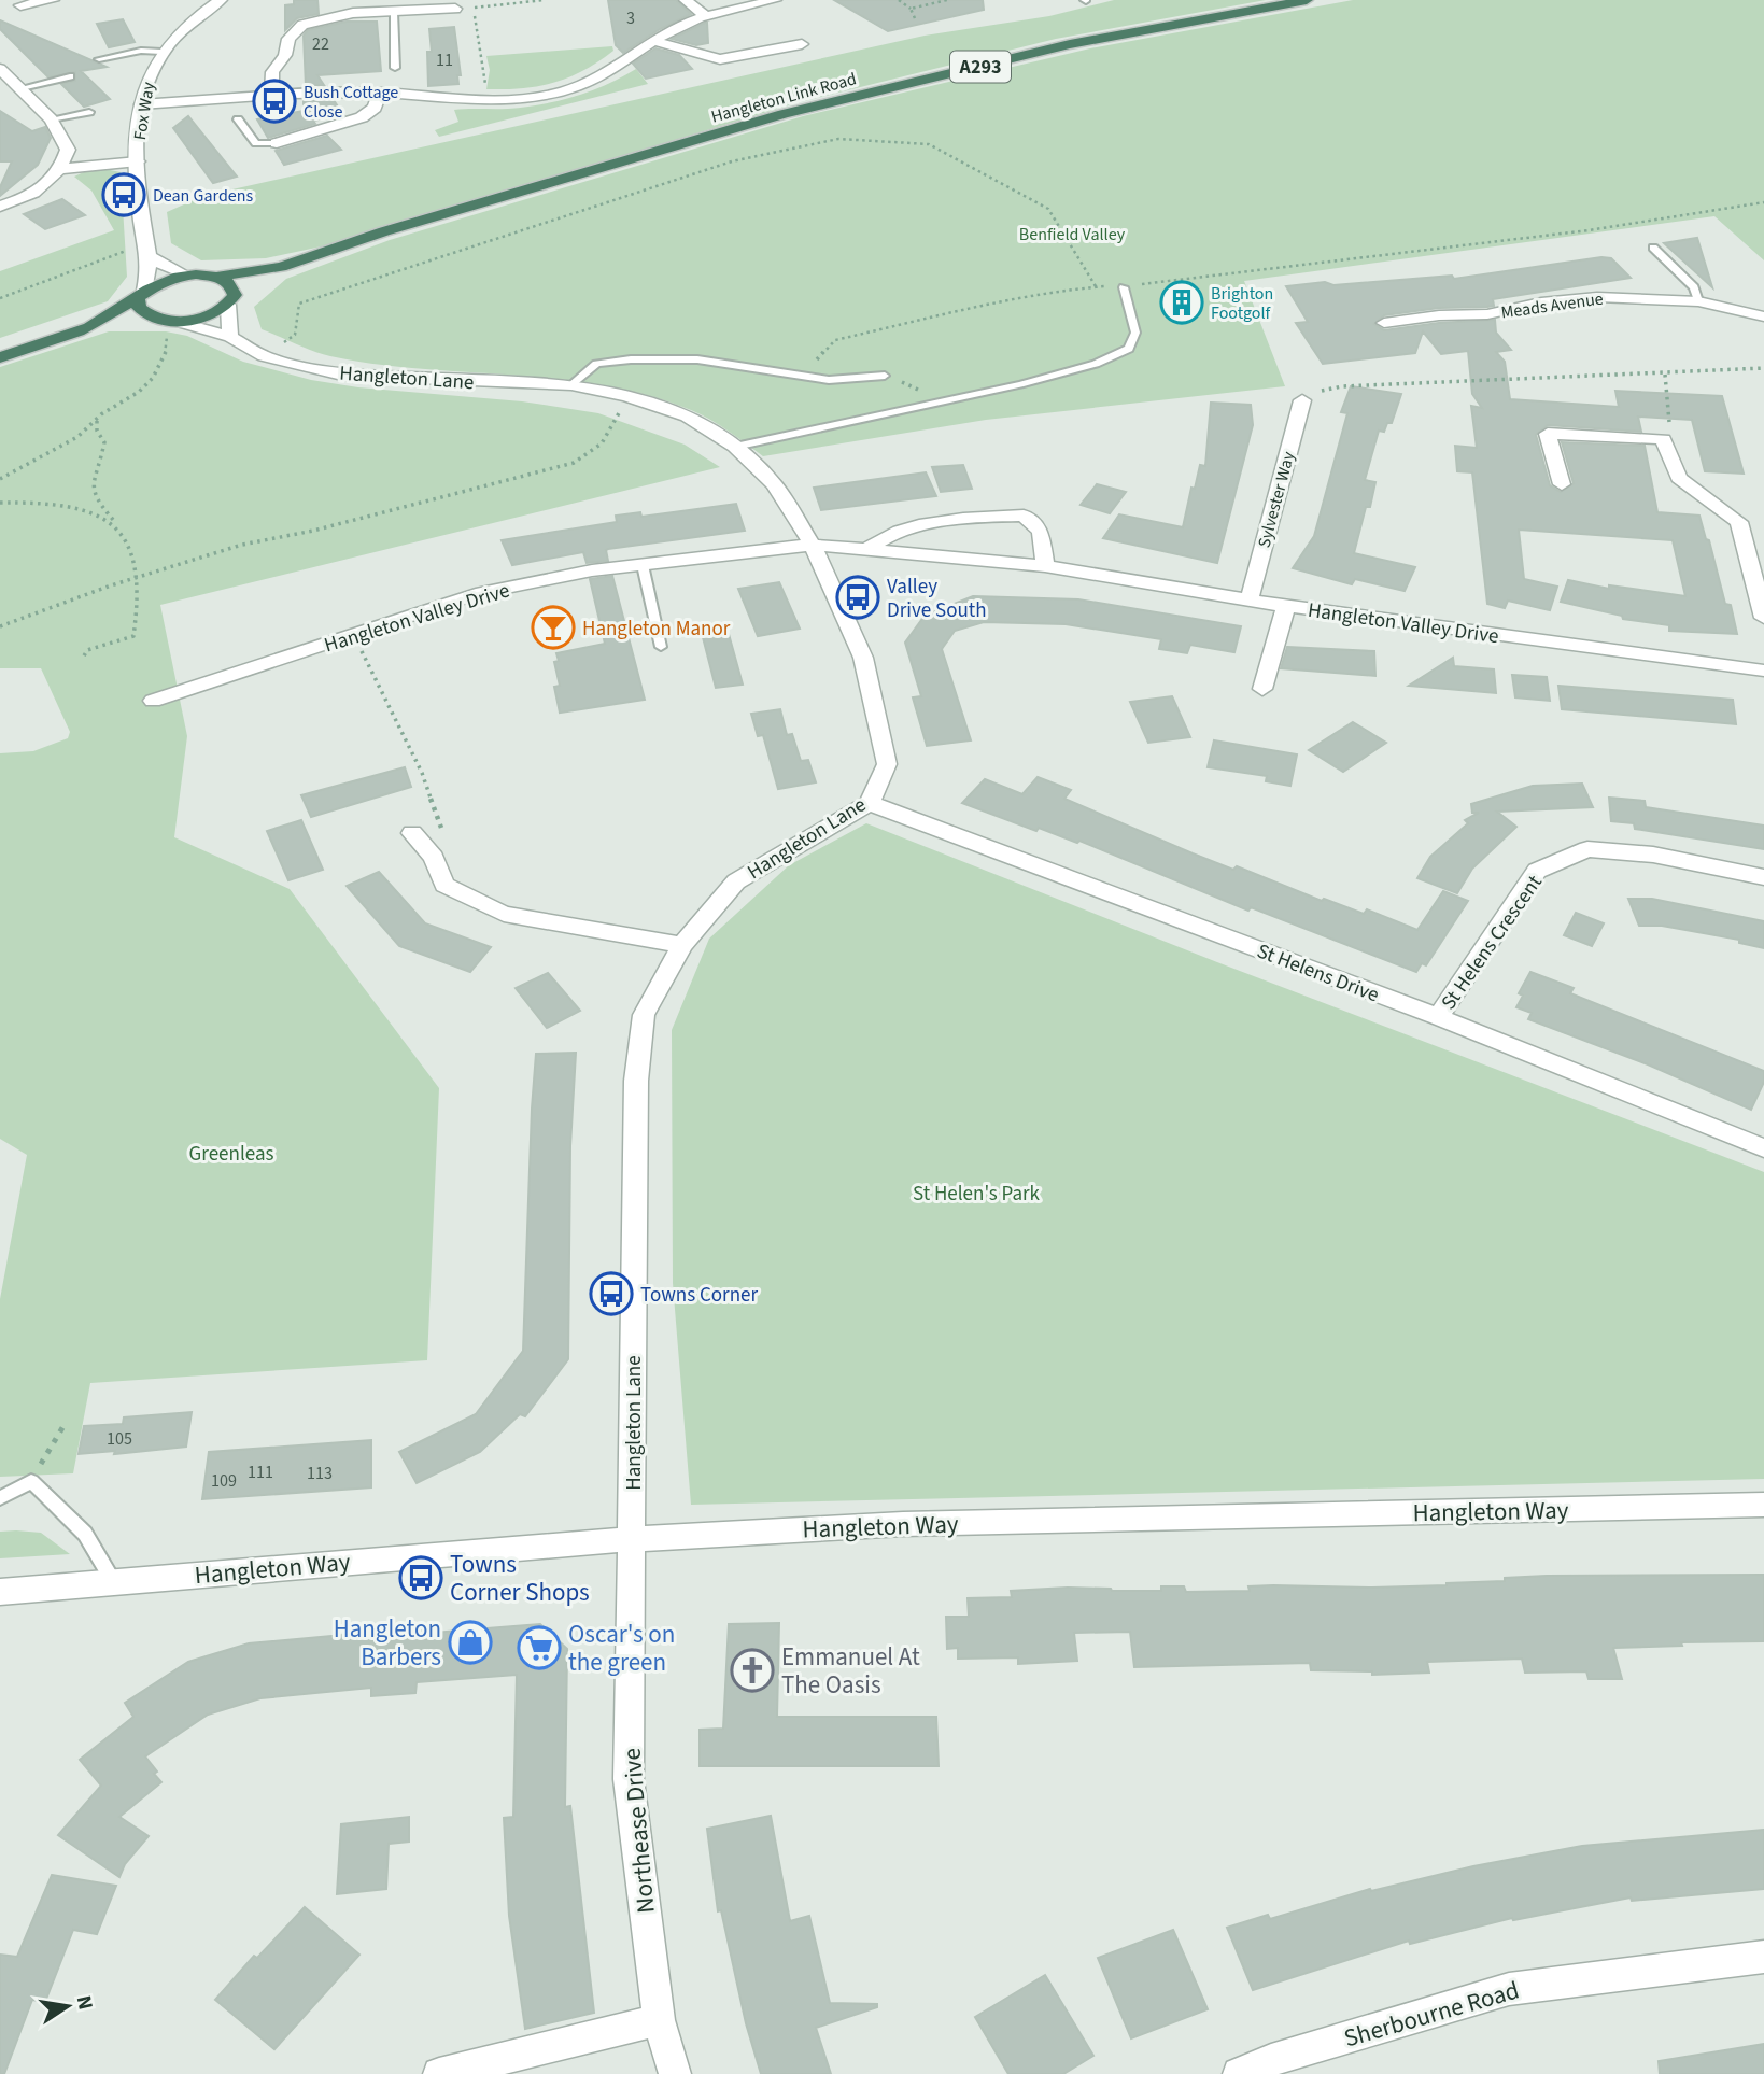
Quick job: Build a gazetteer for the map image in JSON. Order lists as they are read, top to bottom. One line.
{"streets":{"highway":["A293","Hangleton Link Road"],"street":["Fox Way","Meads Avenue","Hangleton Lane","Sylvester Way","Hangleton Valley Drive","St Helens Crescent","St Helens Drive","Hangleton Way","Northease Drive","Sherbourne Road"]},"crossings":[["Hangleton Link Road","Hangleton Lane"],["Hangleton Lane","Hangleton Valley Drive"],["Hangleton Lane","St Helens Drive"],["Hangleton Lane","Hangleton Way"],["Hangleton Lane","Northease Drive"],["Sylvester Way","Hangleton Valley Drive"],["St Helens Crescent","St Helens Drive"],["Hangleton Way","Northease Drive"]],"parks":["Benfield Valley","Greenleas","St Helen's Park"],"places":{"bus stop":["Bush Cottage Close","Dean Gardens","Valley Drive South","Towns Corner","Towns Corner Shops"],"building":["Brighton Footgolf"],"bar":["Hangleton Manor"],"shop":["Hangleton Barbers"],"supermarket":["Oscar's on the green"],"church":["Emmanuel At The Oasis"]},"house_numbers":["3","22","11","105","111","113","109"],"north":"right"}
